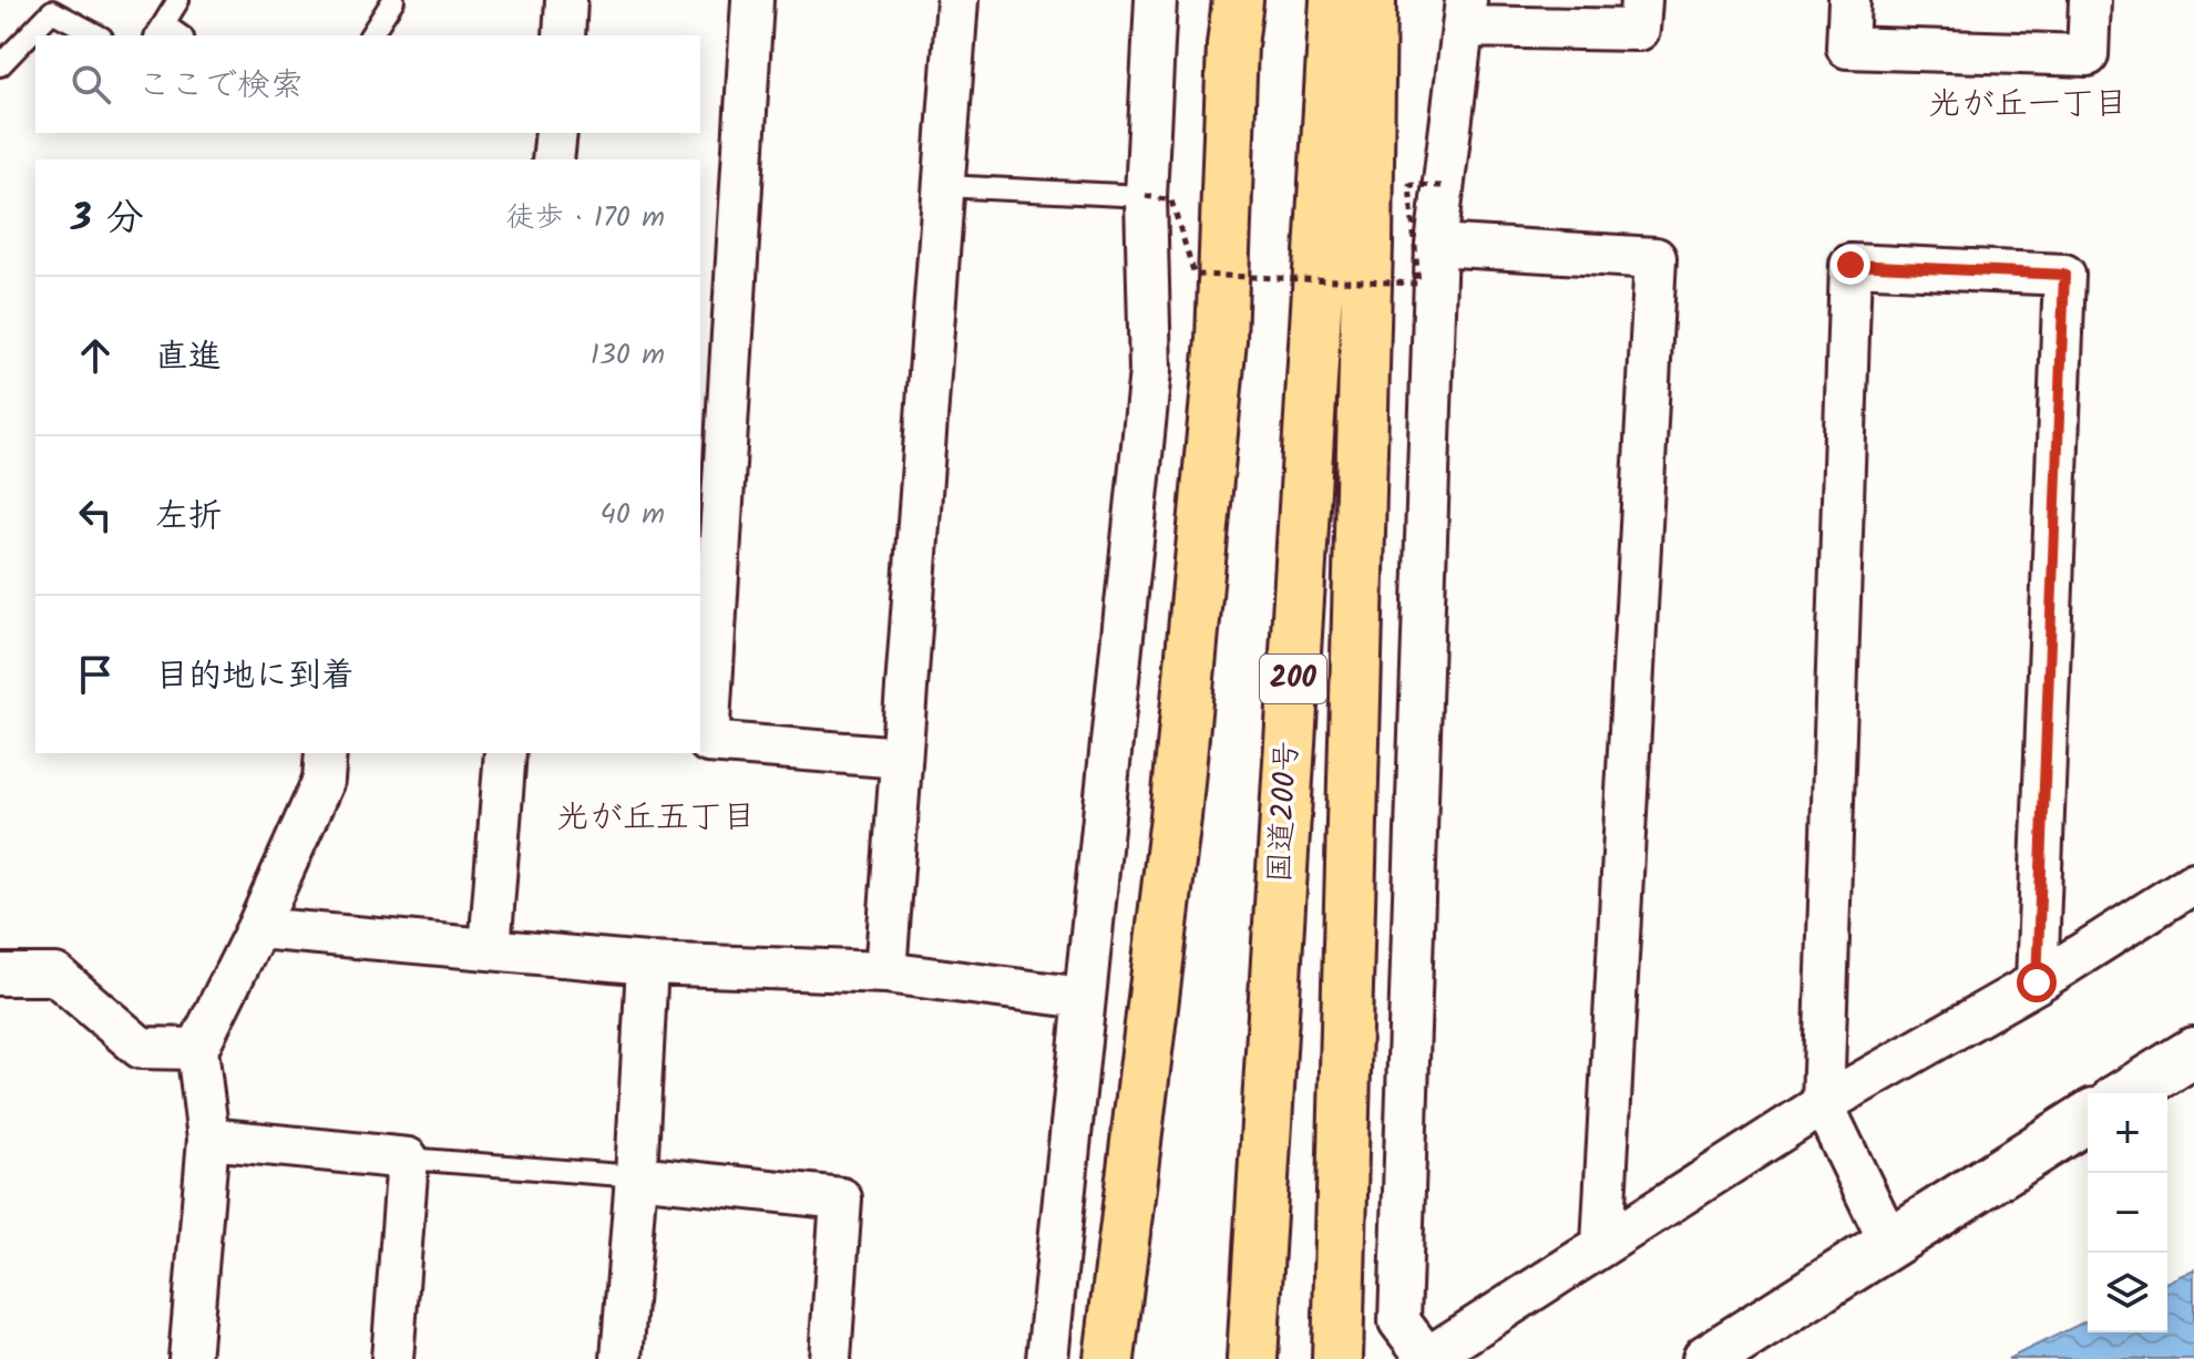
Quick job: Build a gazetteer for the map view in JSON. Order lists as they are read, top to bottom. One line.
{"streets":{"highway":["200","国道200号"]},"districts":["光が丘一丁目","光が丘五丁目"],"page":{"search":"ここで検索","heading":["3 分","徒歩 · 170 m"],"list":[["直進","130 m"],["左折","40 m"],"目的地に到着"],"map_buttons":["+","−"]}}
